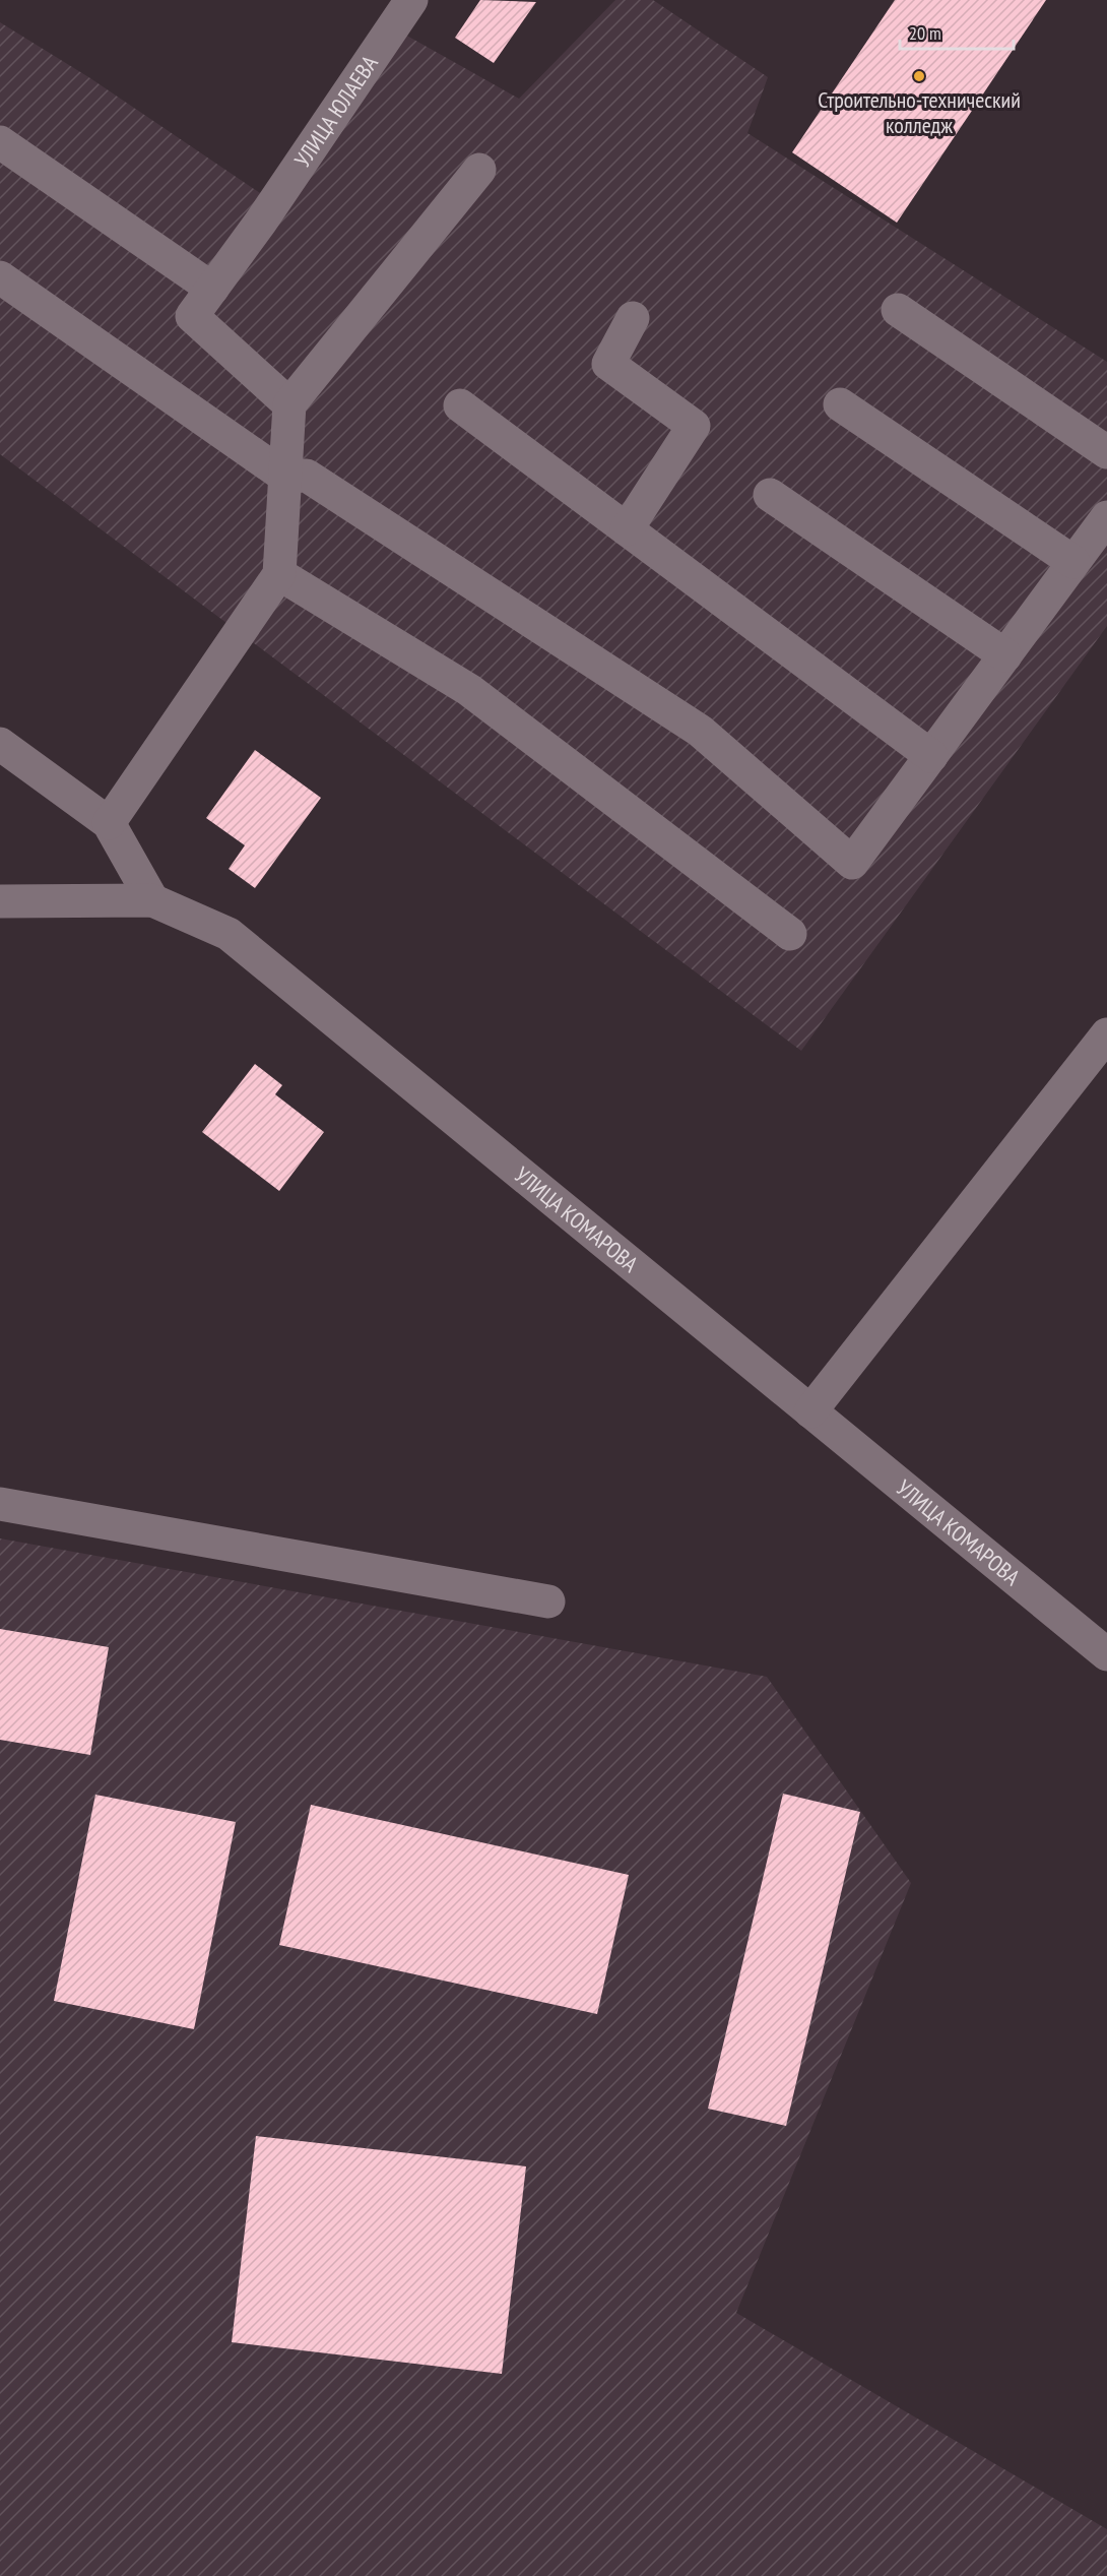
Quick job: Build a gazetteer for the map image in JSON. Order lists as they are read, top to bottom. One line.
{"streets":{"street":["УЛИЦА ЮЛАЕВА","УЛИЦА КОМАРОВА"]},"places":["Строительно-технический колледж"],"scale_bar":"20 m"}
